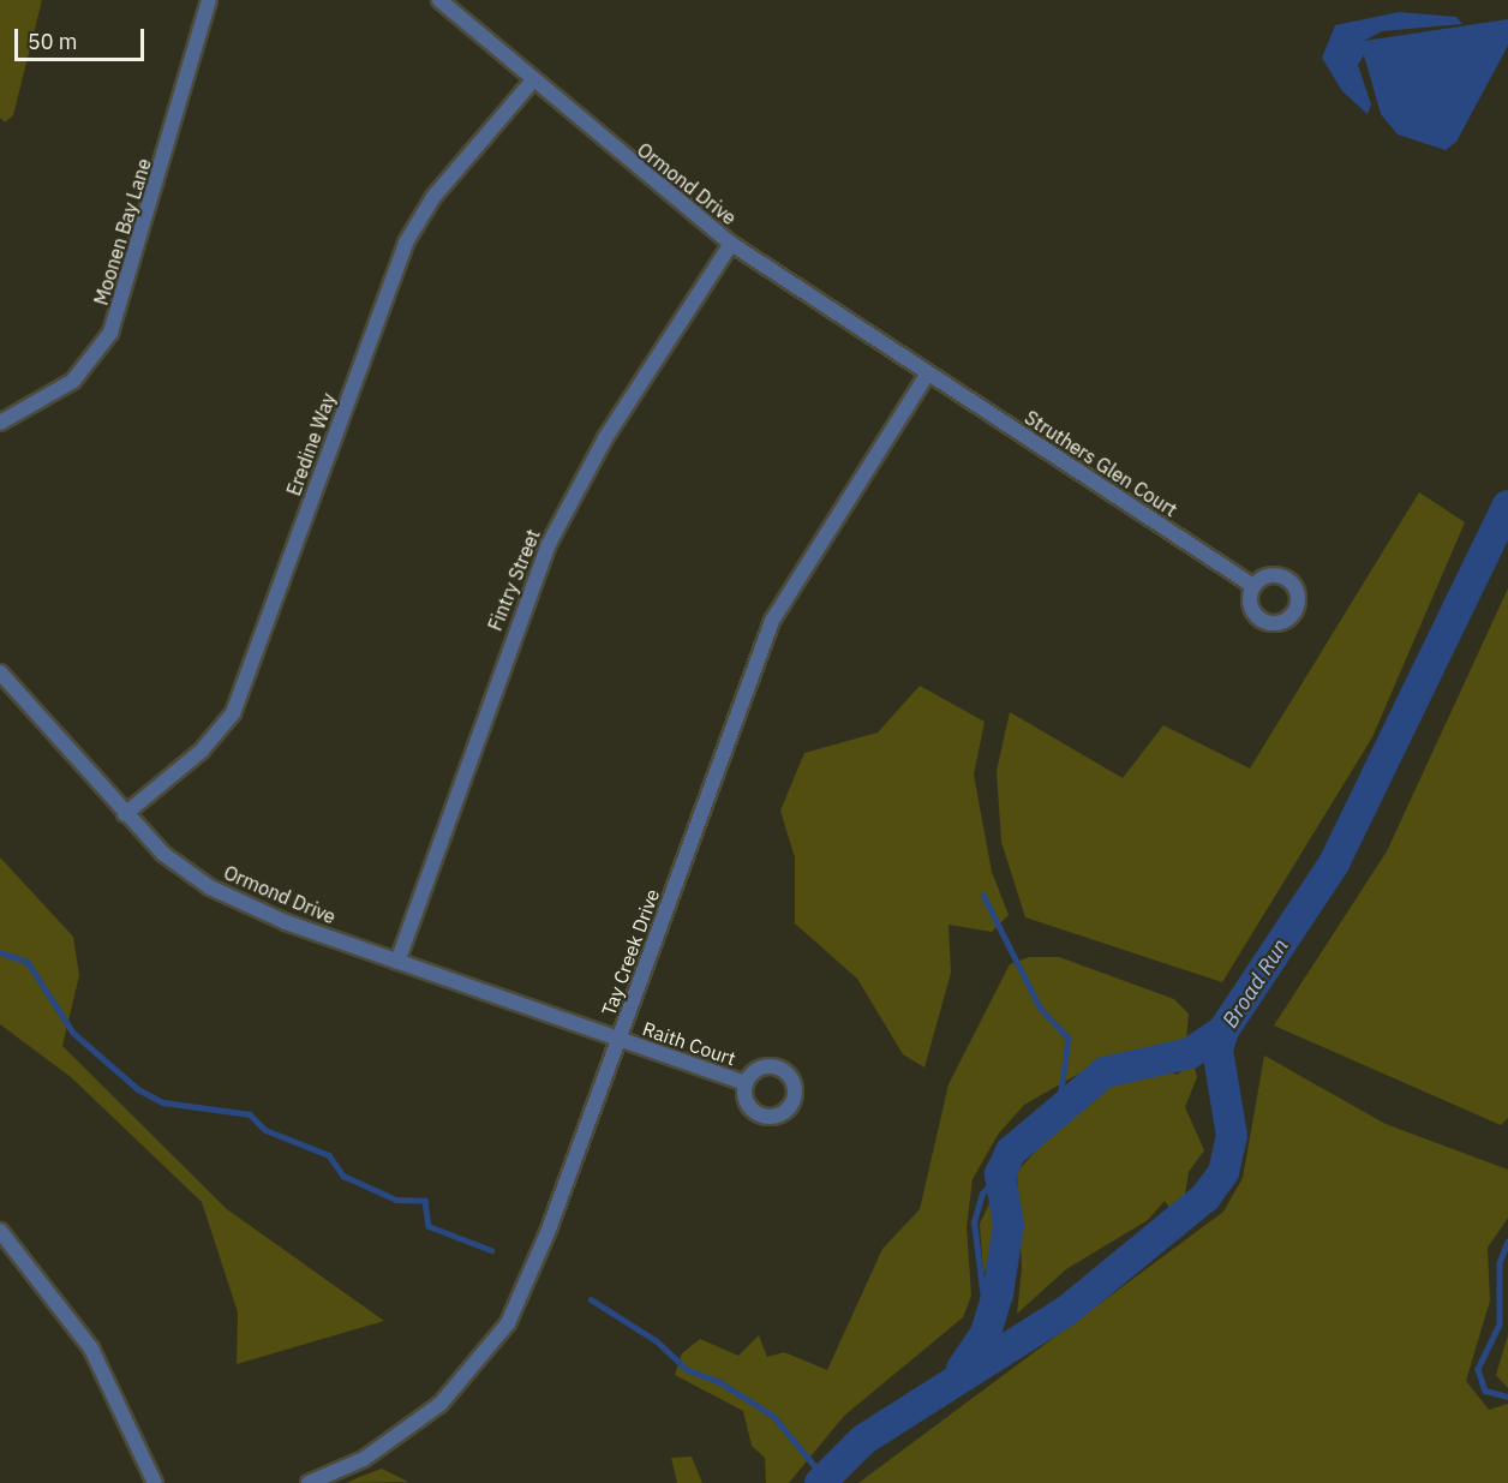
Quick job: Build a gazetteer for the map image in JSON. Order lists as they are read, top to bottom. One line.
{"streets":{"street":["Ormond Drive","Moonen Bay Lane","Eredine Way","Struthers Glen Court","Fintry Street","Tay Creek Drive","Raith Court"]},"crossings":[["Ormond Drive","Eredine Way"],["Ormond Drive","Struthers Glen Court"],["Ormond Drive","Fintry Street"],["Ormond Drive","Tay Creek Drive"],["Ormond Drive","Raith Court"],["Struthers Glen Court","Tay Creek Drive"],["Tay Creek Drive","Raith Court"]],"water":["Broad Run"],"scale_bar":"50 m"}
